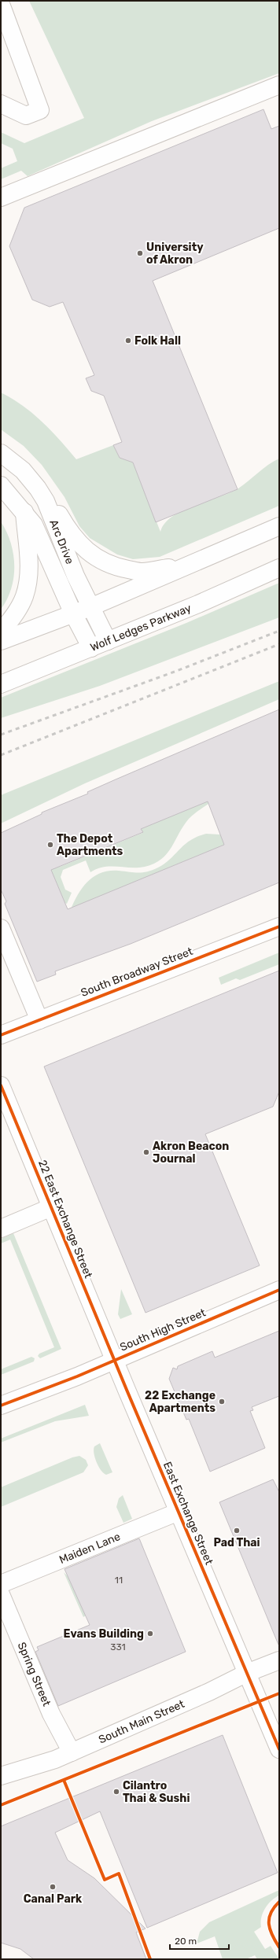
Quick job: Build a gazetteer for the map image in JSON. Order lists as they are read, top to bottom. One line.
{"streets":{"main road":["Arc Drive","Wolf Ledges Parkway","South Broadway Street","22 East Exchange Street","South High Street","East Exchange Street","Maiden Lane","Spring Street","South Main Street"]},"crossings":[["Arc Drive","Wolf Ledges Parkway"],["22 East Exchange Street","South High Street"],["22 East Exchange Street","East Exchange Street"],["South High Street","East Exchange Street"],["East Exchange Street","Maiden Lane"],["East Exchange Street","South Main Street"],["Spring Street","South Main Street"]],"places":["University of Akron","Folk Hall","The Depot Apartments","Akron Beacon Journal","22 Exchange Apartments","Pad Thai","Evans Building","Cilantro Thai & Sushi","Canal Park"],"house_numbers":["11","331"],"scale_bar":"20 m"}
